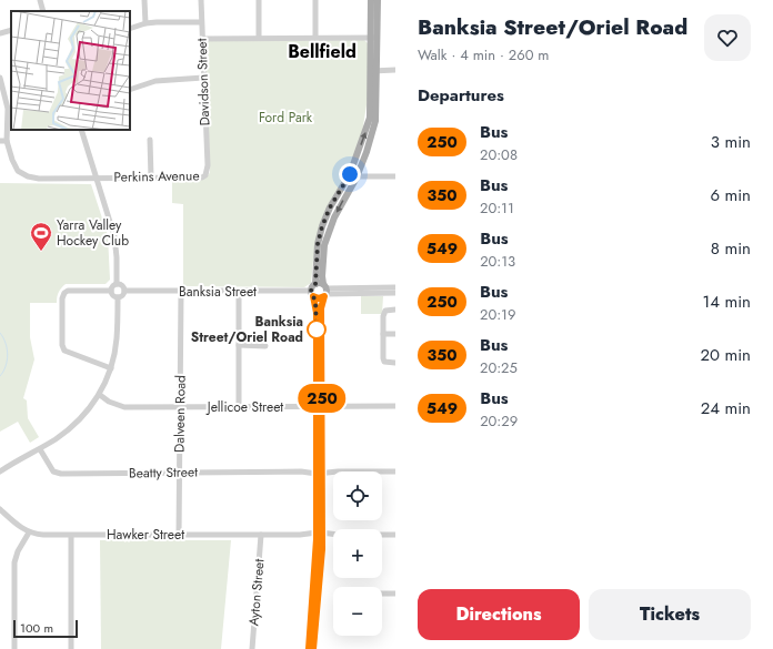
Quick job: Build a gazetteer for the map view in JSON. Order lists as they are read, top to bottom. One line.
{"streets":{"street":["Davidson Street","Perkins Avenue","Banksia Street","Jellicoe Street","Dalveen Road","Beatty Street","Hawker Street","Ayton Street"]},"crossings":[["Davidson Street","Perkins Avenue"],["Banksia Street","Dalveen Road"],["Jellicoe Street","Dalveen Road"],["Dalveen Road","Beatty Street"],["Dalveen Road","Hawker Street"],["Hawker Street","Ayton Street"]],"districts":["Bellfield"],"parks":["Ford Park"],"places":{"sports":["Yarra Valley Hockey Club"],"other":["Banksia Street/Oriel Road"]},"lines":["bus line 250"],"scale_bar":"100 m","page":{"on_map":"250","heading":[["Banksia Street/Oriel Road","Walk · 4 min · 260 m"],"Departures"],"list":[{"mark":"250","name":"Bus","note":"20:08","value":"3 min"},{"mark":"350","name":"Bus","note":"20:11","value":"6 min"},{"mark":"549","name":"Bus","note":"20:13","value":"8 min"},{"mark":"250","name":"Bus","note":"20:19","value":"14 min"},{"mark":"350","name":"Bus","note":"20:25","value":"20 min"},{"mark":"549","name":"Bus","note":"20:29","value":"24 min"}],"map_buttons":["+","−"],"buttons":["Directions","Tickets"],"scale":"100 m"}}
